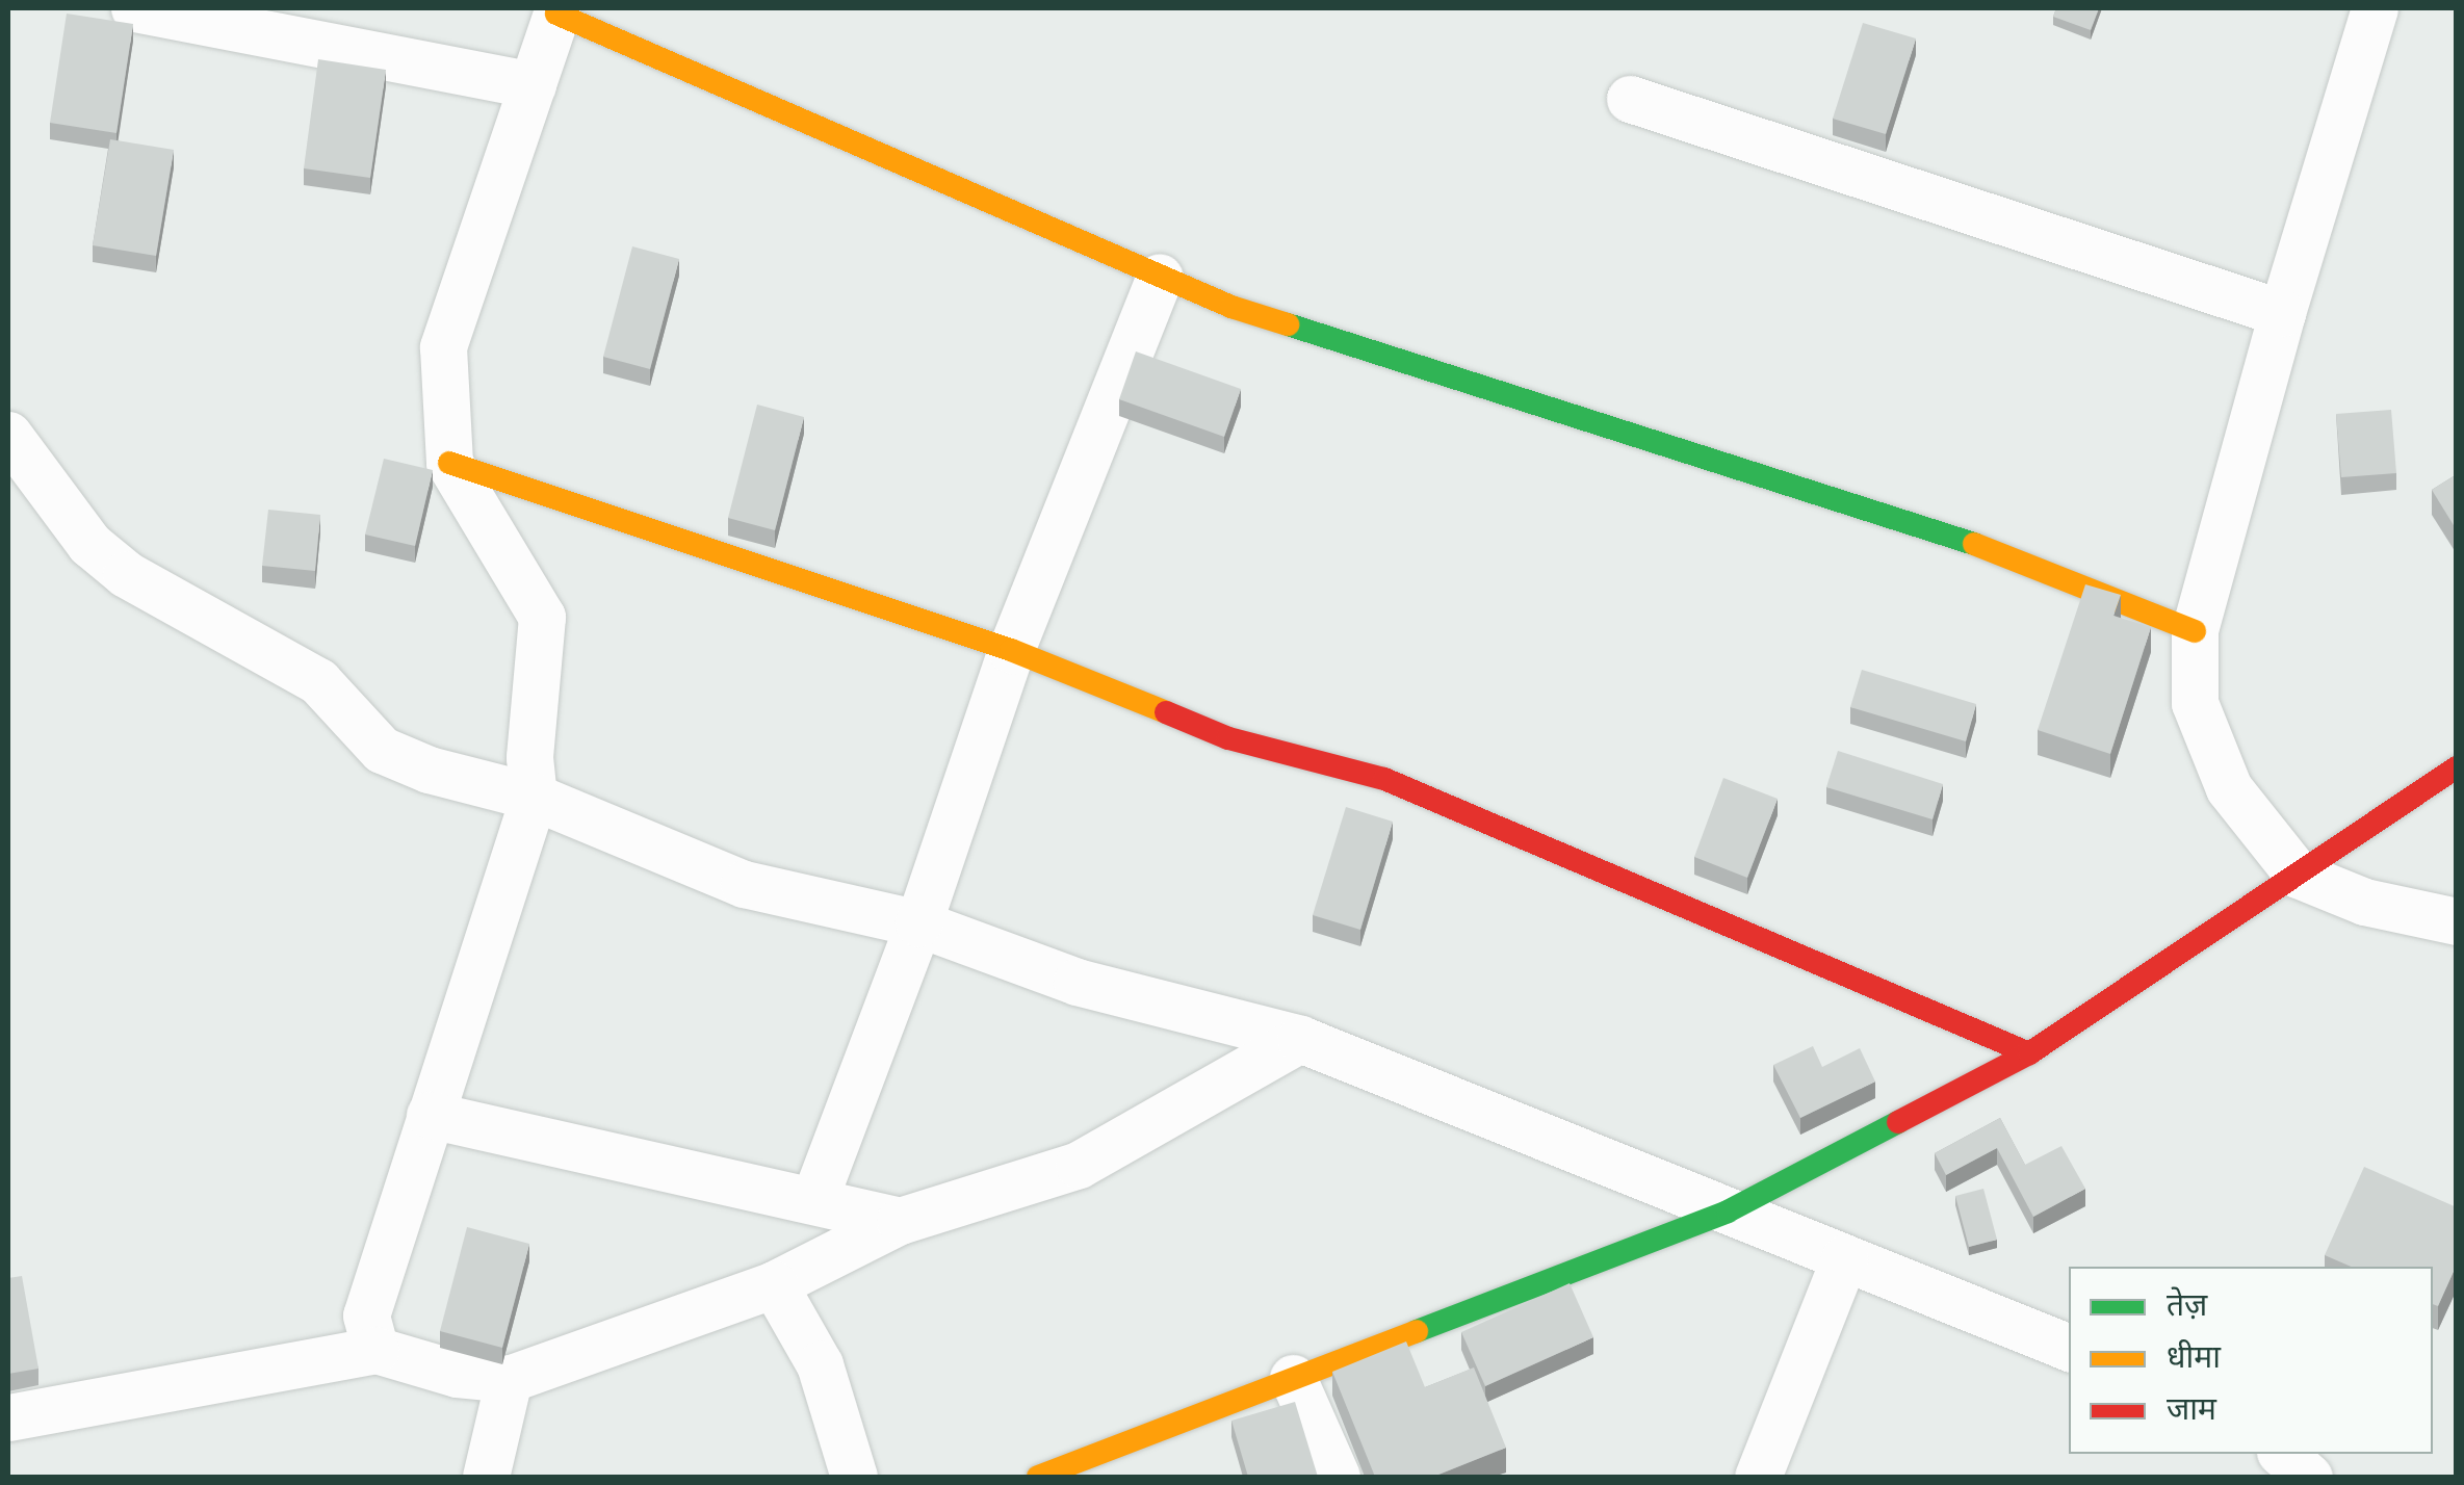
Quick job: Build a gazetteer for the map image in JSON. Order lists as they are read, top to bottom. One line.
{"legend":["तेज़","धीमा","जाम"]}
